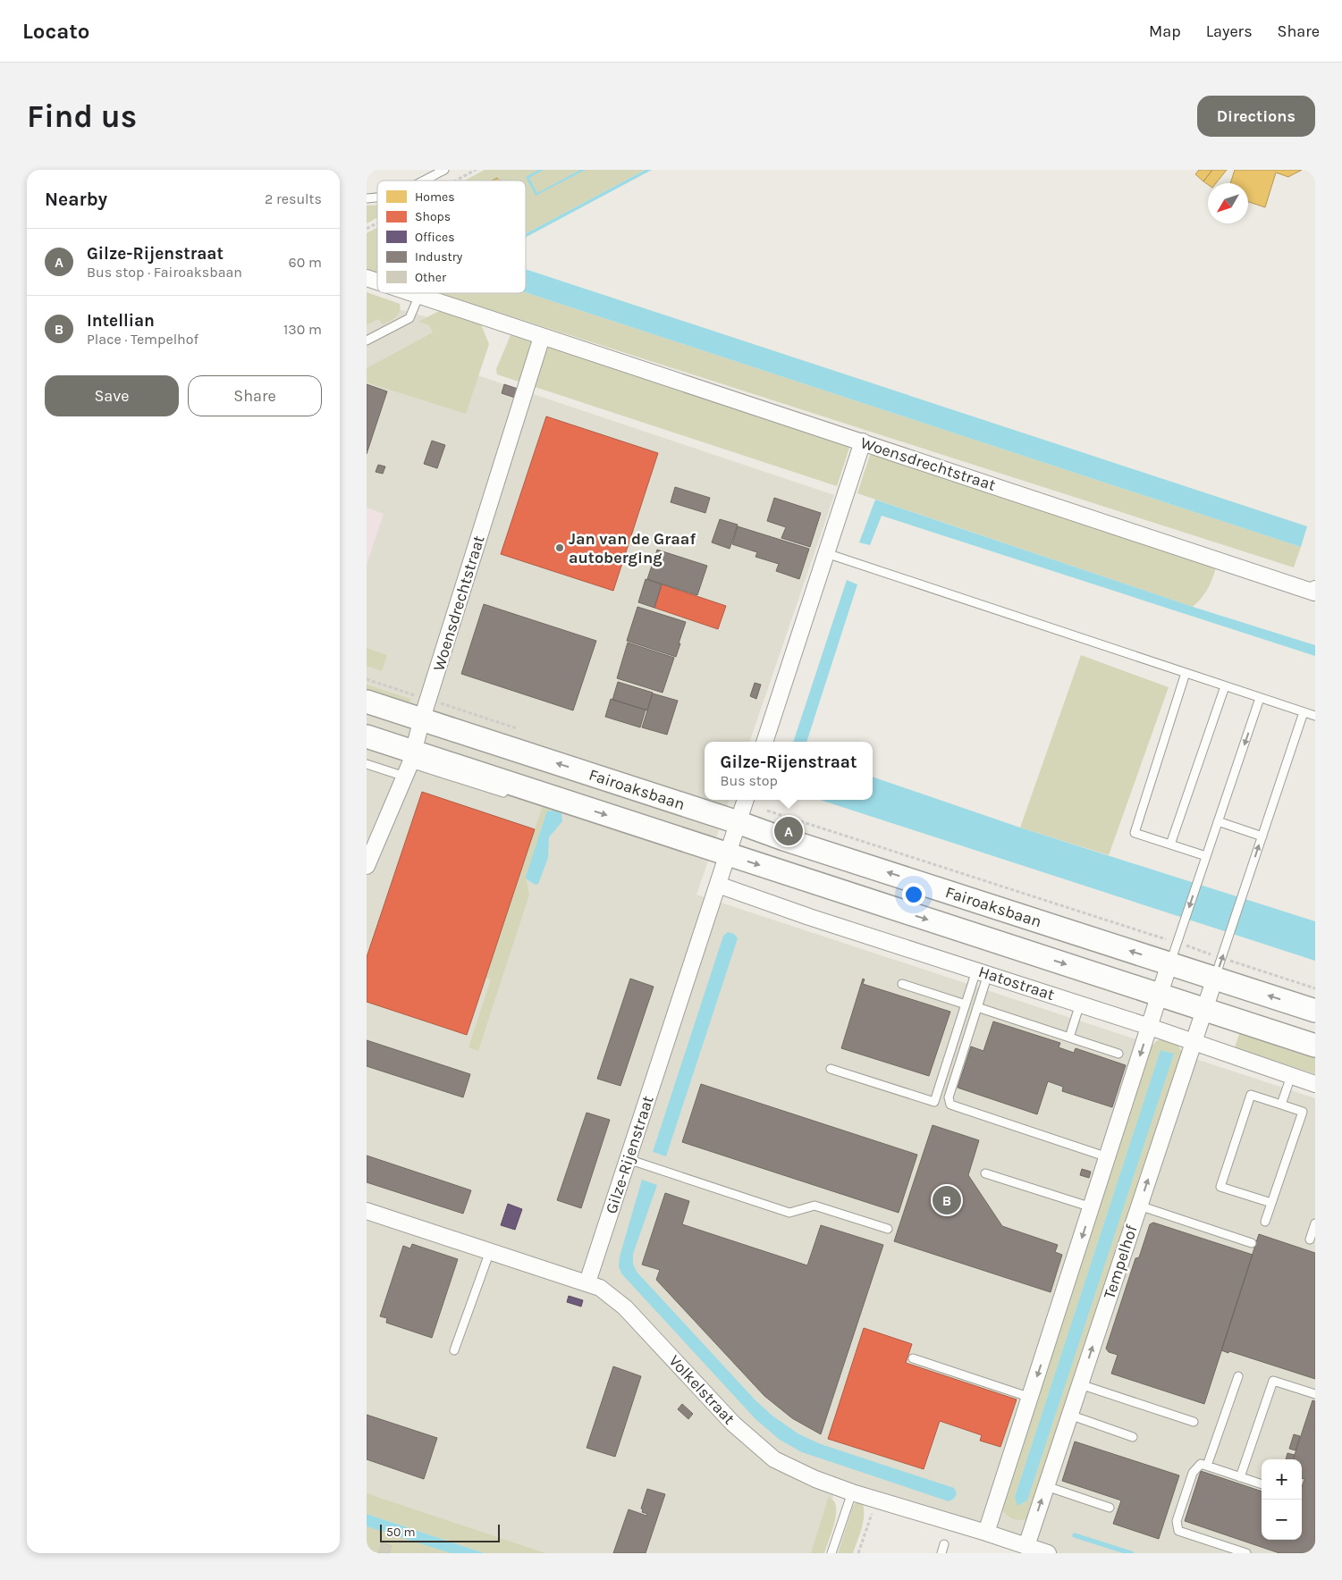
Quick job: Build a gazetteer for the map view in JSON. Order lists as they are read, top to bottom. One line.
{"streets":{"main road":["Fairoaksbaan"],"street":["Woensdrechtstraat","Hatostraat","Gilze-Rijenstraat","Tempelhof","Volkelstraat"]},"crossings":[["Woensdrechtstraat","Fairoaksbaan"],["Fairoaksbaan","Gilze-Rijenstraat"],["Fairoaksbaan","Tempelhof"],["Hatostraat","Gilze-Rijenstraat"],["Hatostraat","Tempelhof"],["Gilze-Rijenstraat","Volkelstraat"],["Tempelhof","Volkelstraat"]],"places":["Jan van de Graaf autoberging"],"legend":["Homes","Shops","Offices","Industry","Other"],"scale_bar":"50 m","north":"bottom left","page":{"header":"Locato","nav":["Map","Layers","Share"],"buttons":["Directions",["Save","Share"]],"title":"Find us","heading":["Nearby","2 results"],"list":[{"mark":"A","name":"Gilze-Rijenstraat","note":"Bus stop · Fairoaksbaan","value":"60 m"},{"mark":"B","name":"Intellian","note":"Place · Tempelhof","value":"130 m"}],"popup":["Gilze-Rijenstraat","Bus stop"],"pins":["A","B"],"map_buttons":["+","−"],"scale":"50 m"}}
